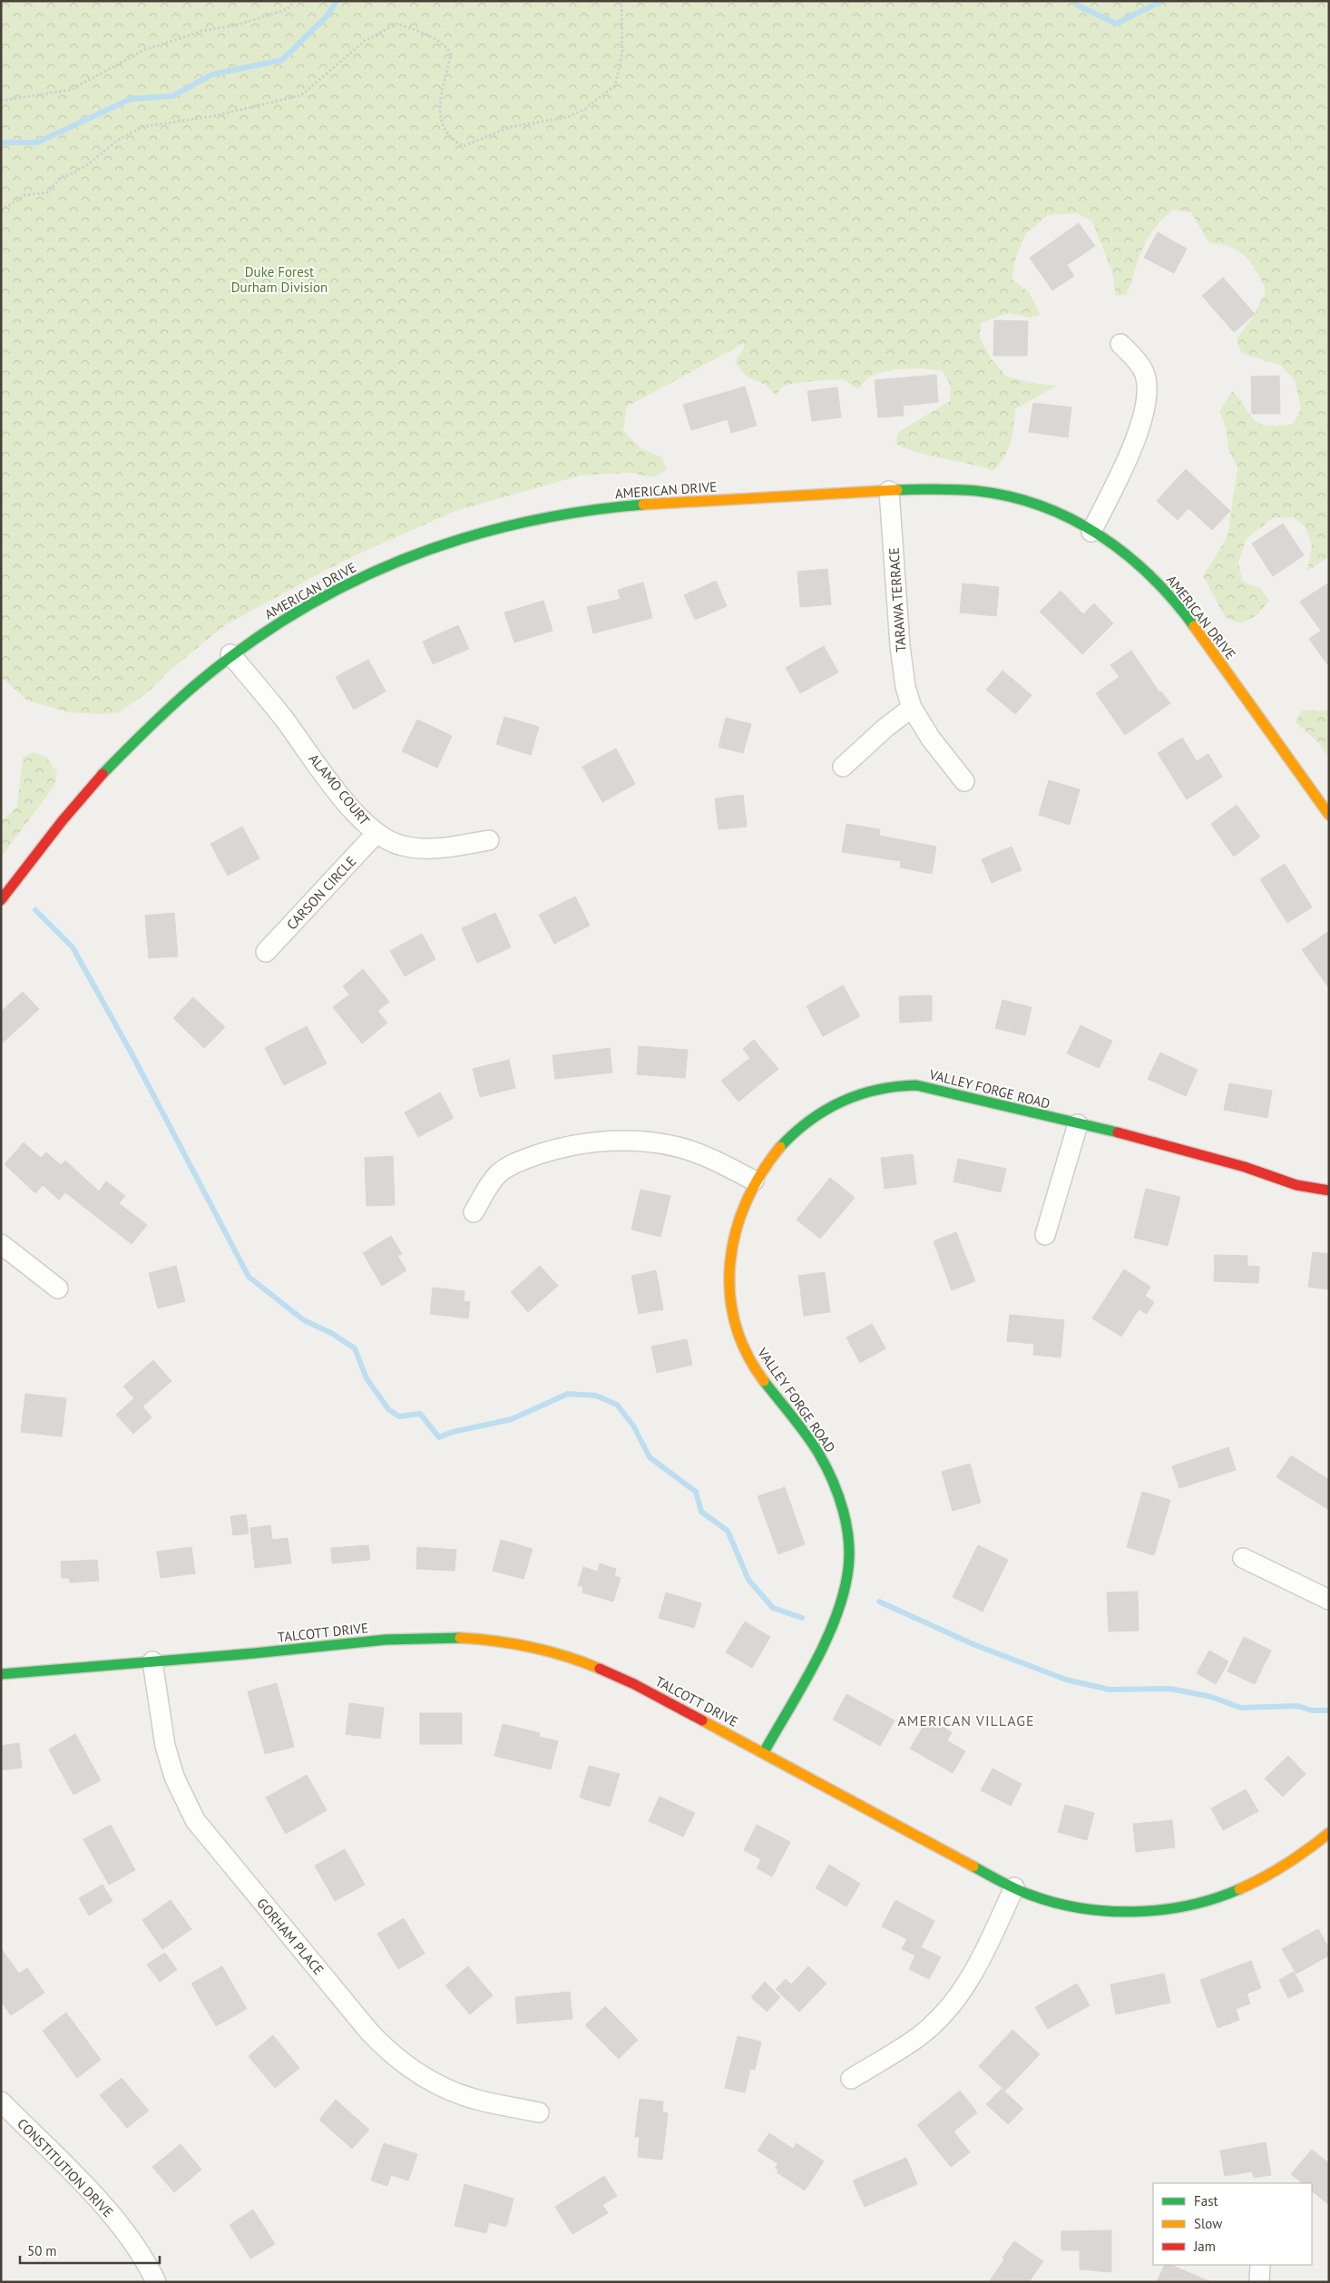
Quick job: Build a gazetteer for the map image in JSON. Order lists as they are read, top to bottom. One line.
{"streets":{"street":["AMERICAN DRIVE","TARAWA TERRACE","ALAMO COURT","CARSON CIRCLE","VALLEY FORGE ROAD","TALCOTT DRIVE","GORHAM PLACE","CONSTITUTION DRIVE"]},"crossings":[["AMERICAN DRIVE","TARAWA TERRACE"],["AMERICAN DRIVE","ALAMO COURT"],["ALAMO COURT","CARSON CIRCLE"],["VALLEY FORGE ROAD","TALCOTT DRIVE"],["TALCOTT DRIVE","GORHAM PLACE"]],"districts":["AMERICAN VILLAGE"],"parks":["Duke Forest Durham Division"],"legend":["Fast","Slow","Jam"],"scale_bar":"50 m"}
